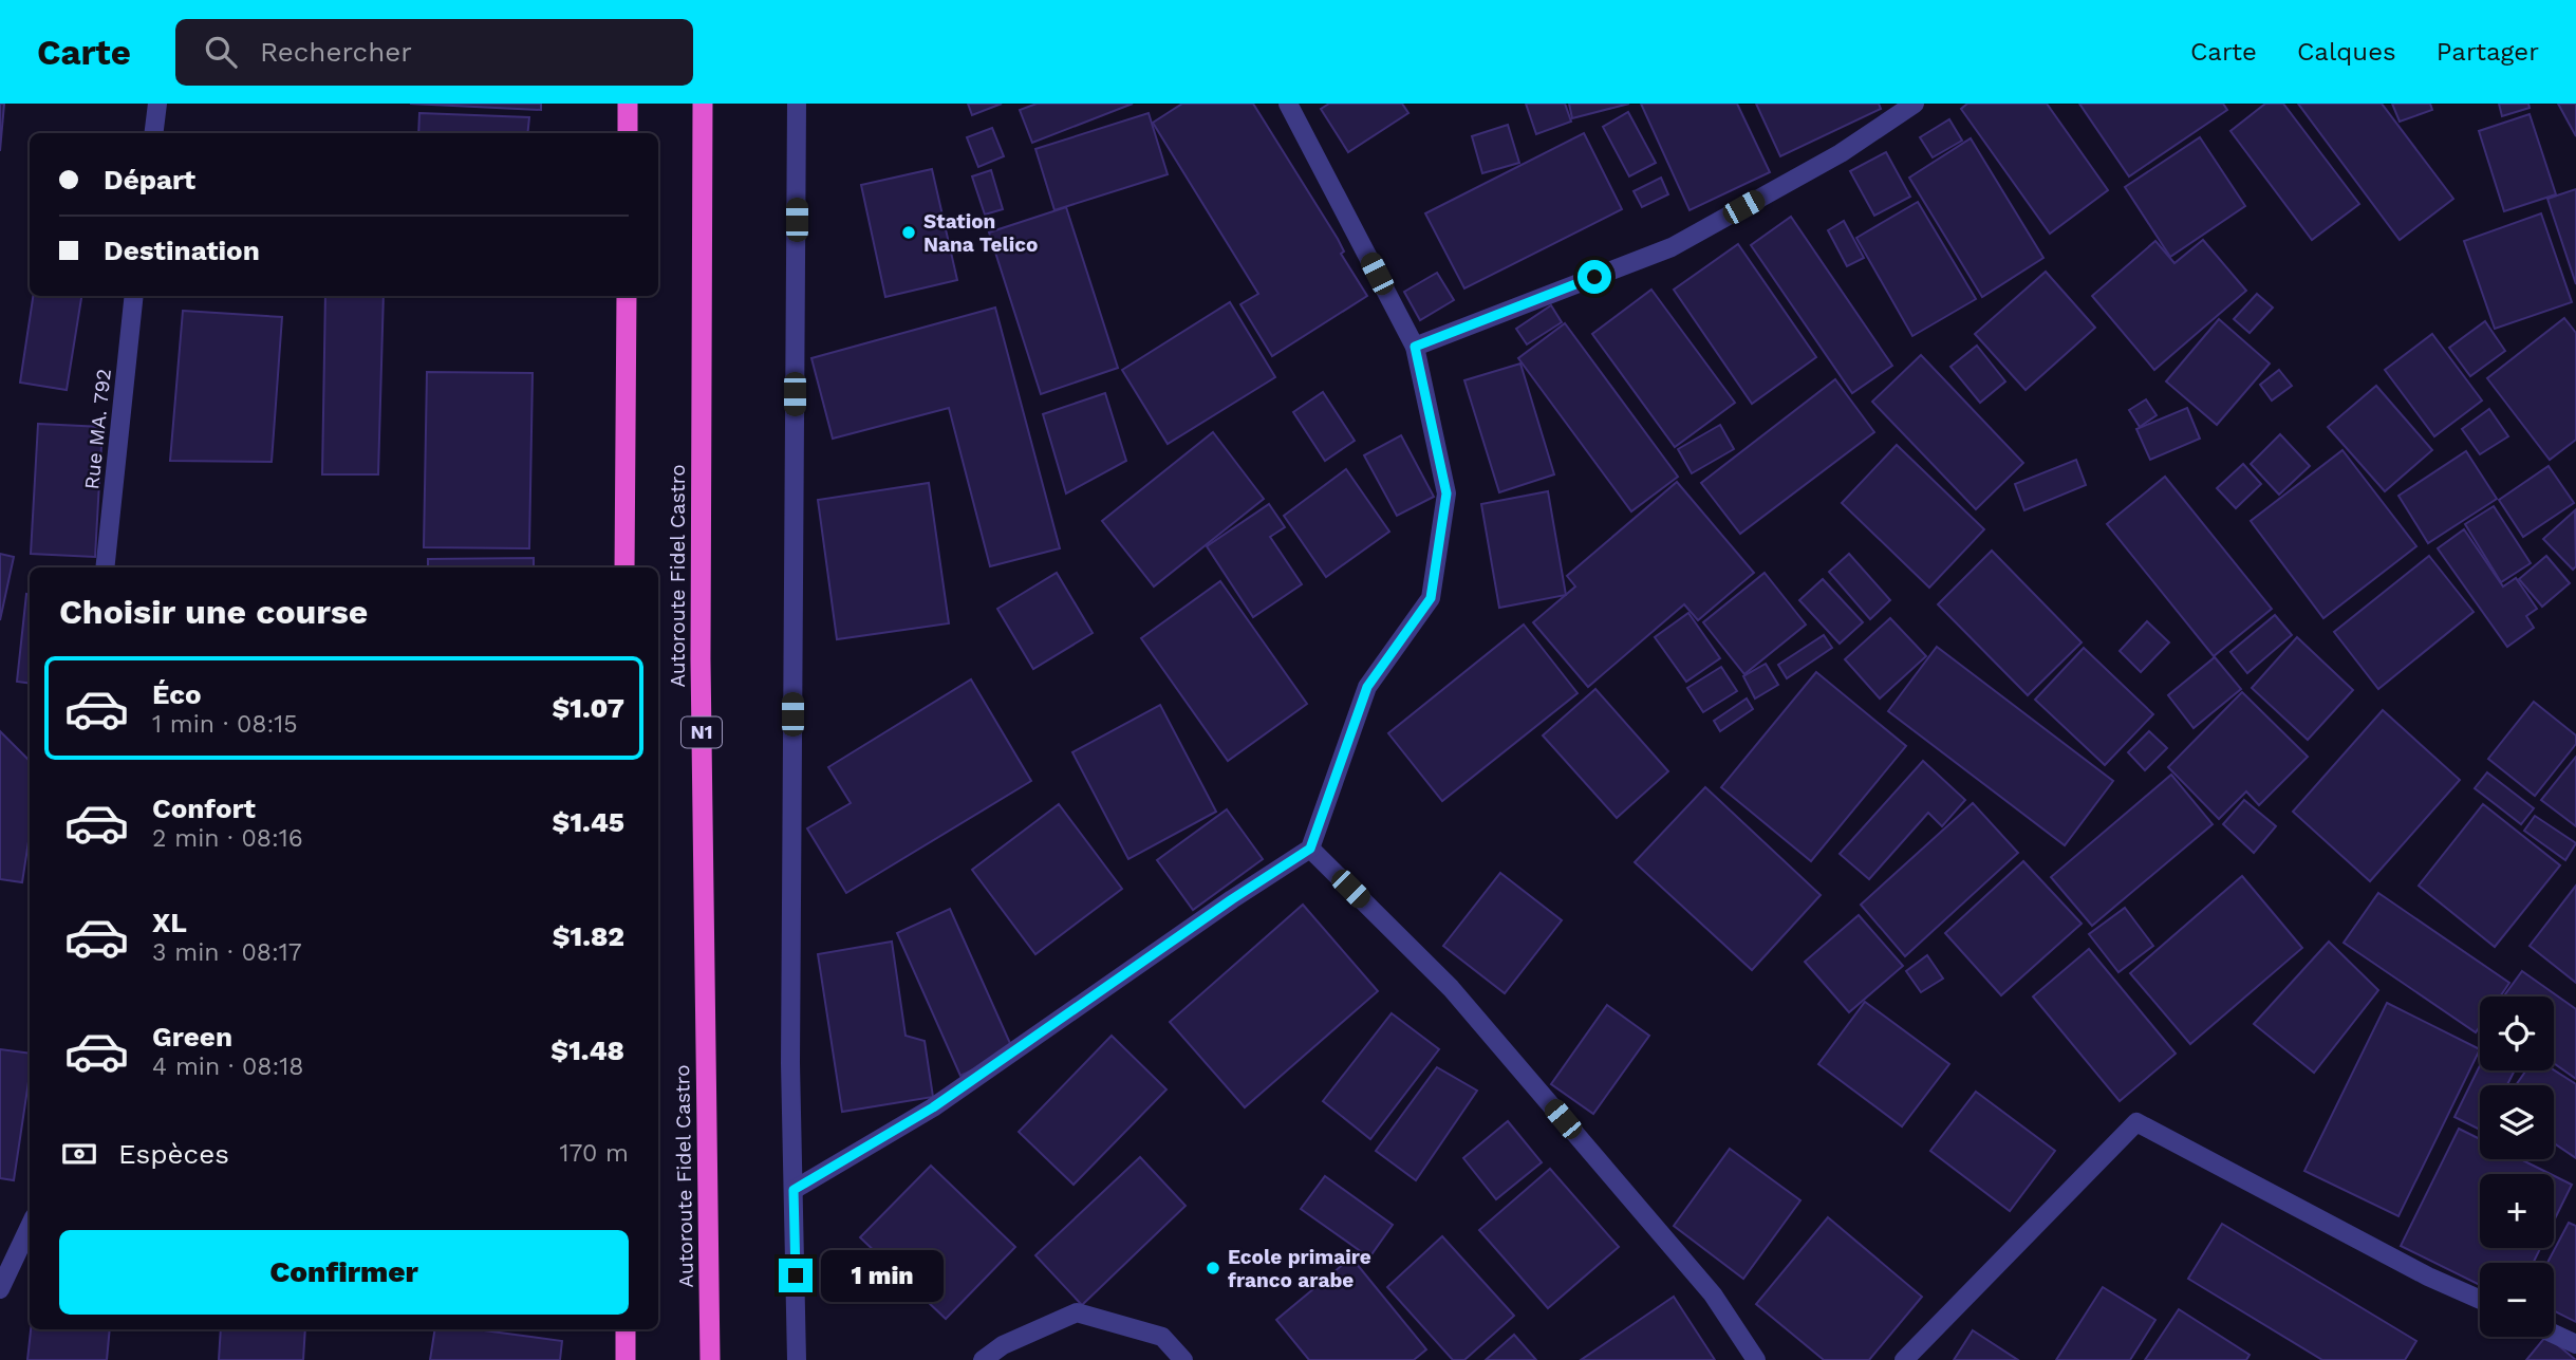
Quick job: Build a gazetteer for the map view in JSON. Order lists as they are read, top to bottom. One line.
{"streets":{"highway":["Autoroute Fidel Castro","N1"],"street":["Rue MA. 792"]},"places":["Station Nana Telico","Ecole primaire franco arabe"],"page":{"header":"Carte","search":"Rechercher","nav":["Carte","Calques","Partager"],"banner":["Départ","Destination"],"heading":"Choisir une course","list":[{"name":"Éco","note":"1 min · 08:15","value":"$1.07"},{"name":"Confort","note":"2 min · 08:16","value":"$1.45"},{"name":"XL","note":"3 min · 08:17","value":"$1.82"},{"name":"Green","note":"4 min · 08:18","value":"$1.48"}],"map_buttons":["+","−"],"pay":["Espèces","170 m"],"buttons":"Confirmer","bubble":"1 min"}}
